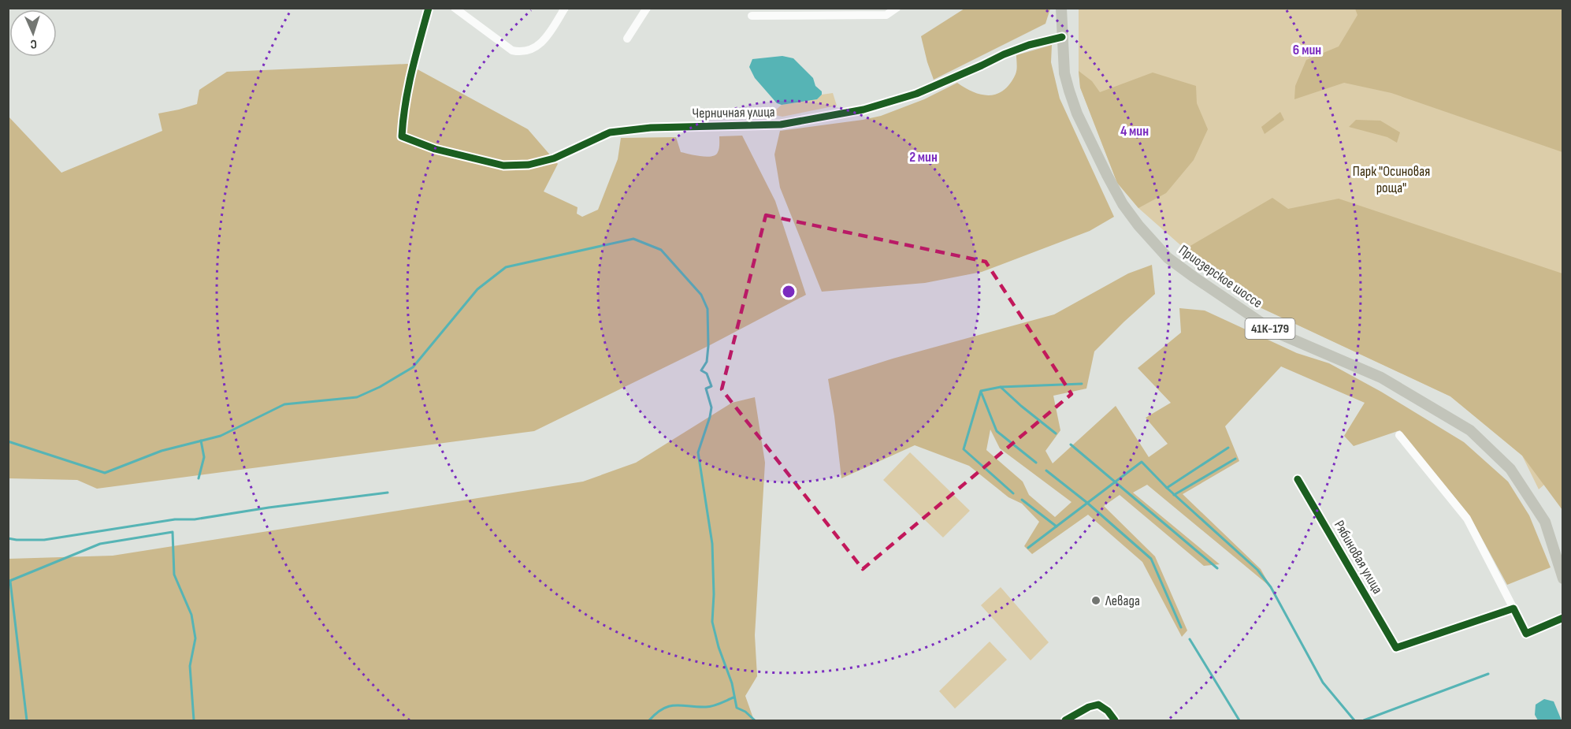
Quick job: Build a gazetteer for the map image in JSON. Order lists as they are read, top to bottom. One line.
{"streets":{"main road":["Приозерское шоссе","41К-179"],"street":["Черничная улица","Рябиновая улица"]},"crossings":[["Черничная улица","Приозерское шоссе"]],"parks":["Парк \"Осиновая роща\""],"places":["Левада"],"north":"bottom","rings":["6 мин","4 мин","2 мин"]}
